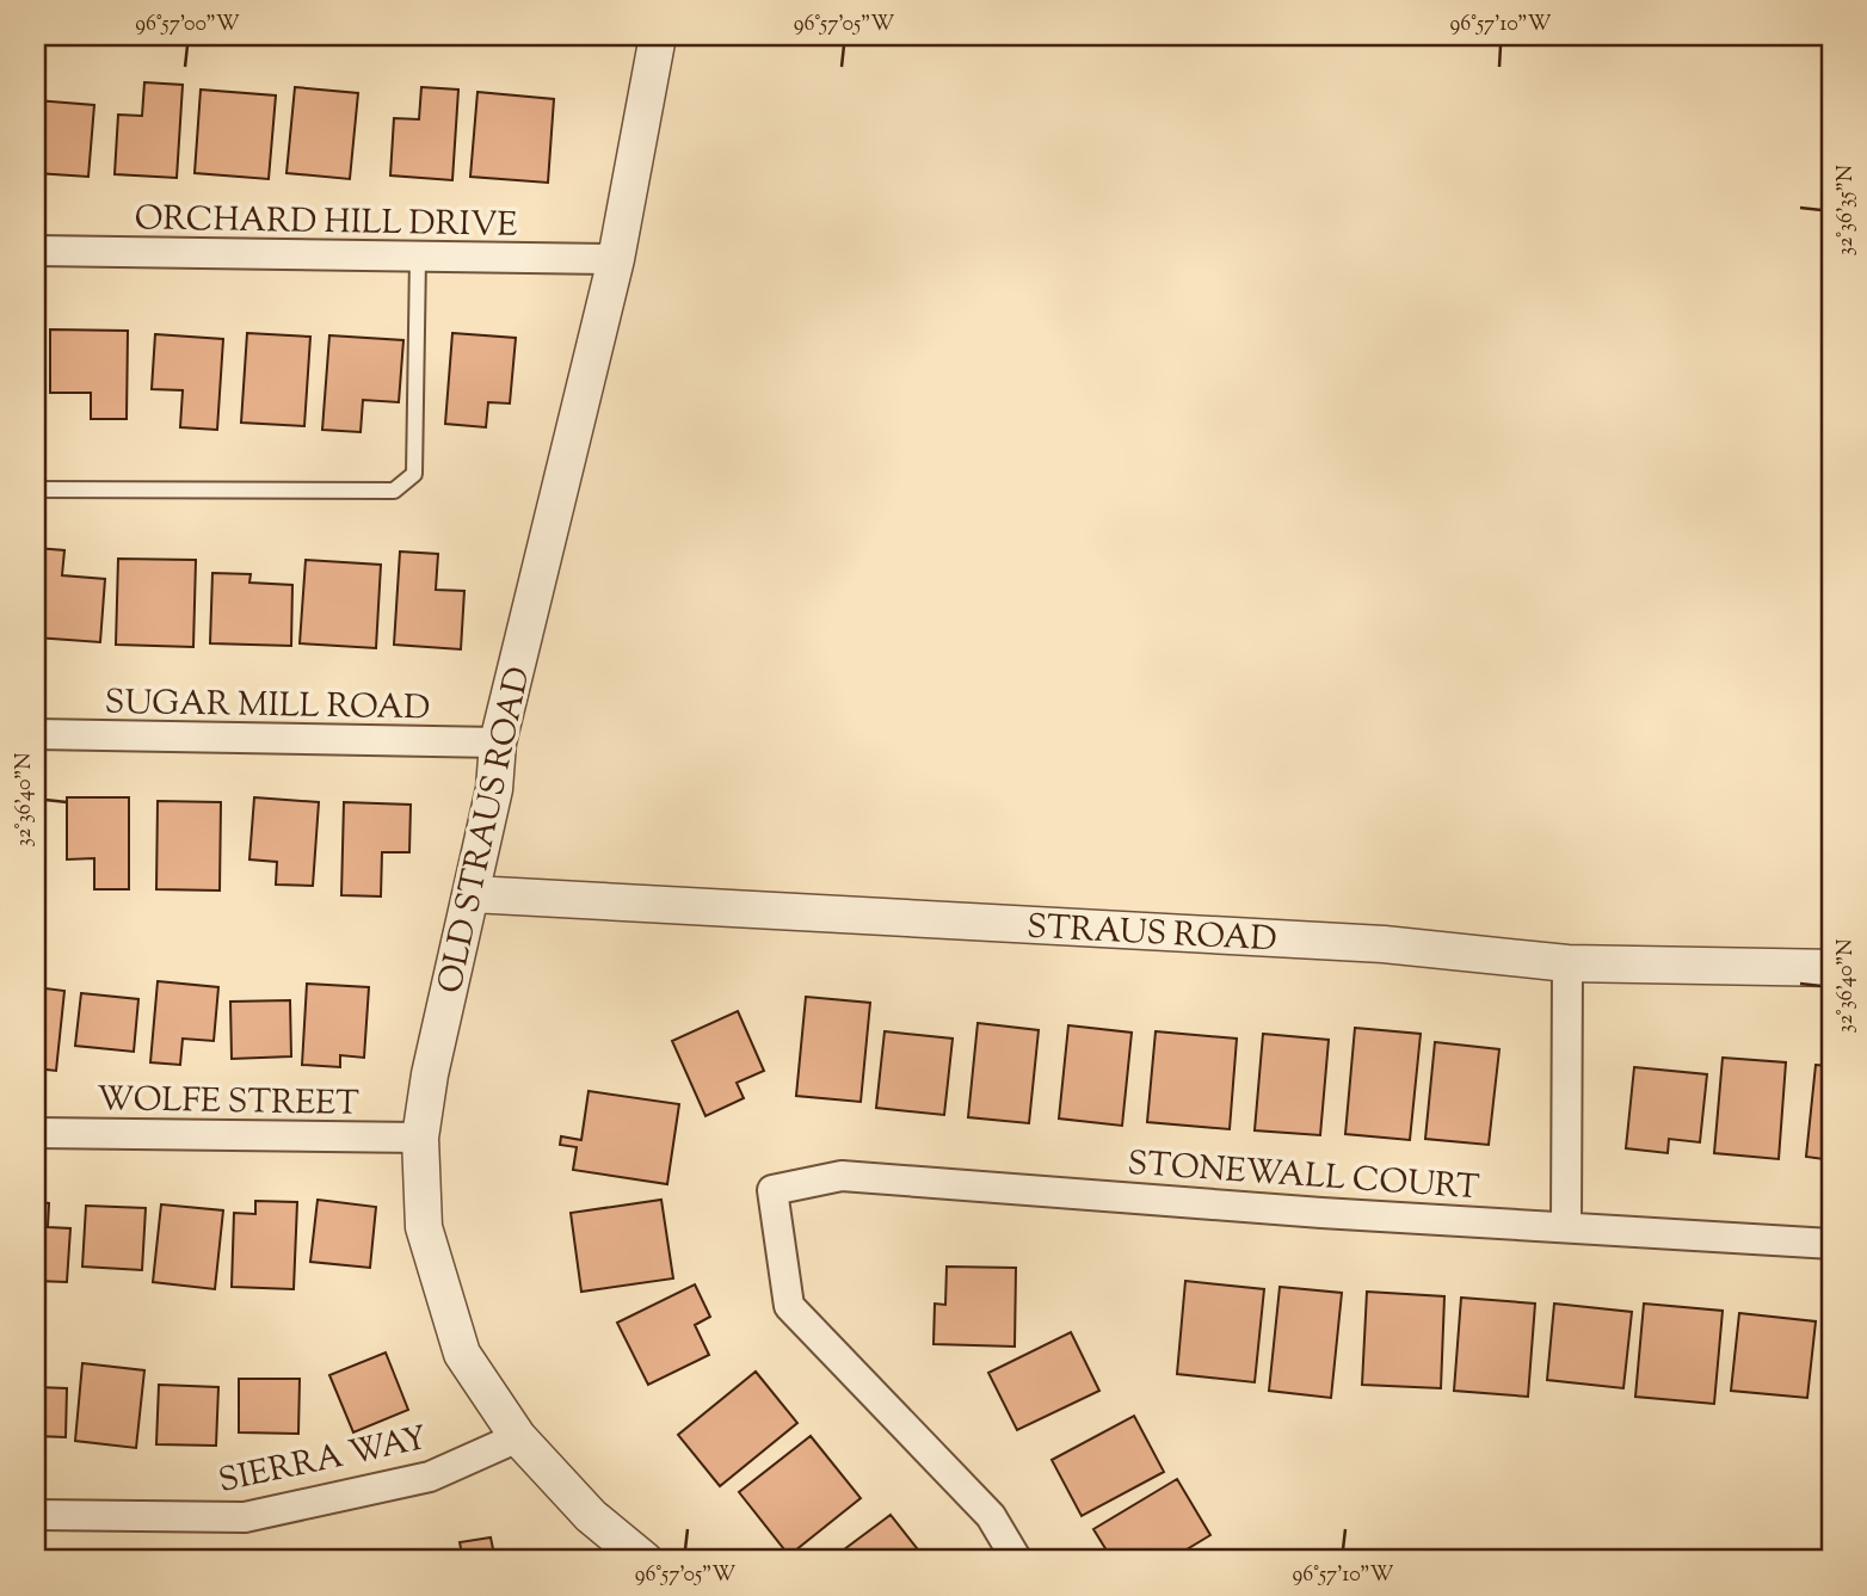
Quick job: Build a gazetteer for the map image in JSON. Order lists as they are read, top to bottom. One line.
{"streets":{"street":["ORCHARD HILL DRIVE","SUGAR MILL ROAD","OLD STRAUS ROAD","STRAUS ROAD","WOLFE STREET","STONEWALL COURT","SIERRA WAY"]},"crossings":[["ORCHARD HILL DRIVE","OLD STRAUS ROAD"],["SUGAR MILL ROAD","OLD STRAUS ROAD"],["OLD STRAUS ROAD","STRAUS ROAD"],["OLD STRAUS ROAD","WOLFE STREET"],["OLD STRAUS ROAD","SIERRA WAY"]],"coordinates":["96°57'00\"W","96°57'05\"W","96°57'10\"W","32°36'35\"N","32°36'40\"N"]}
